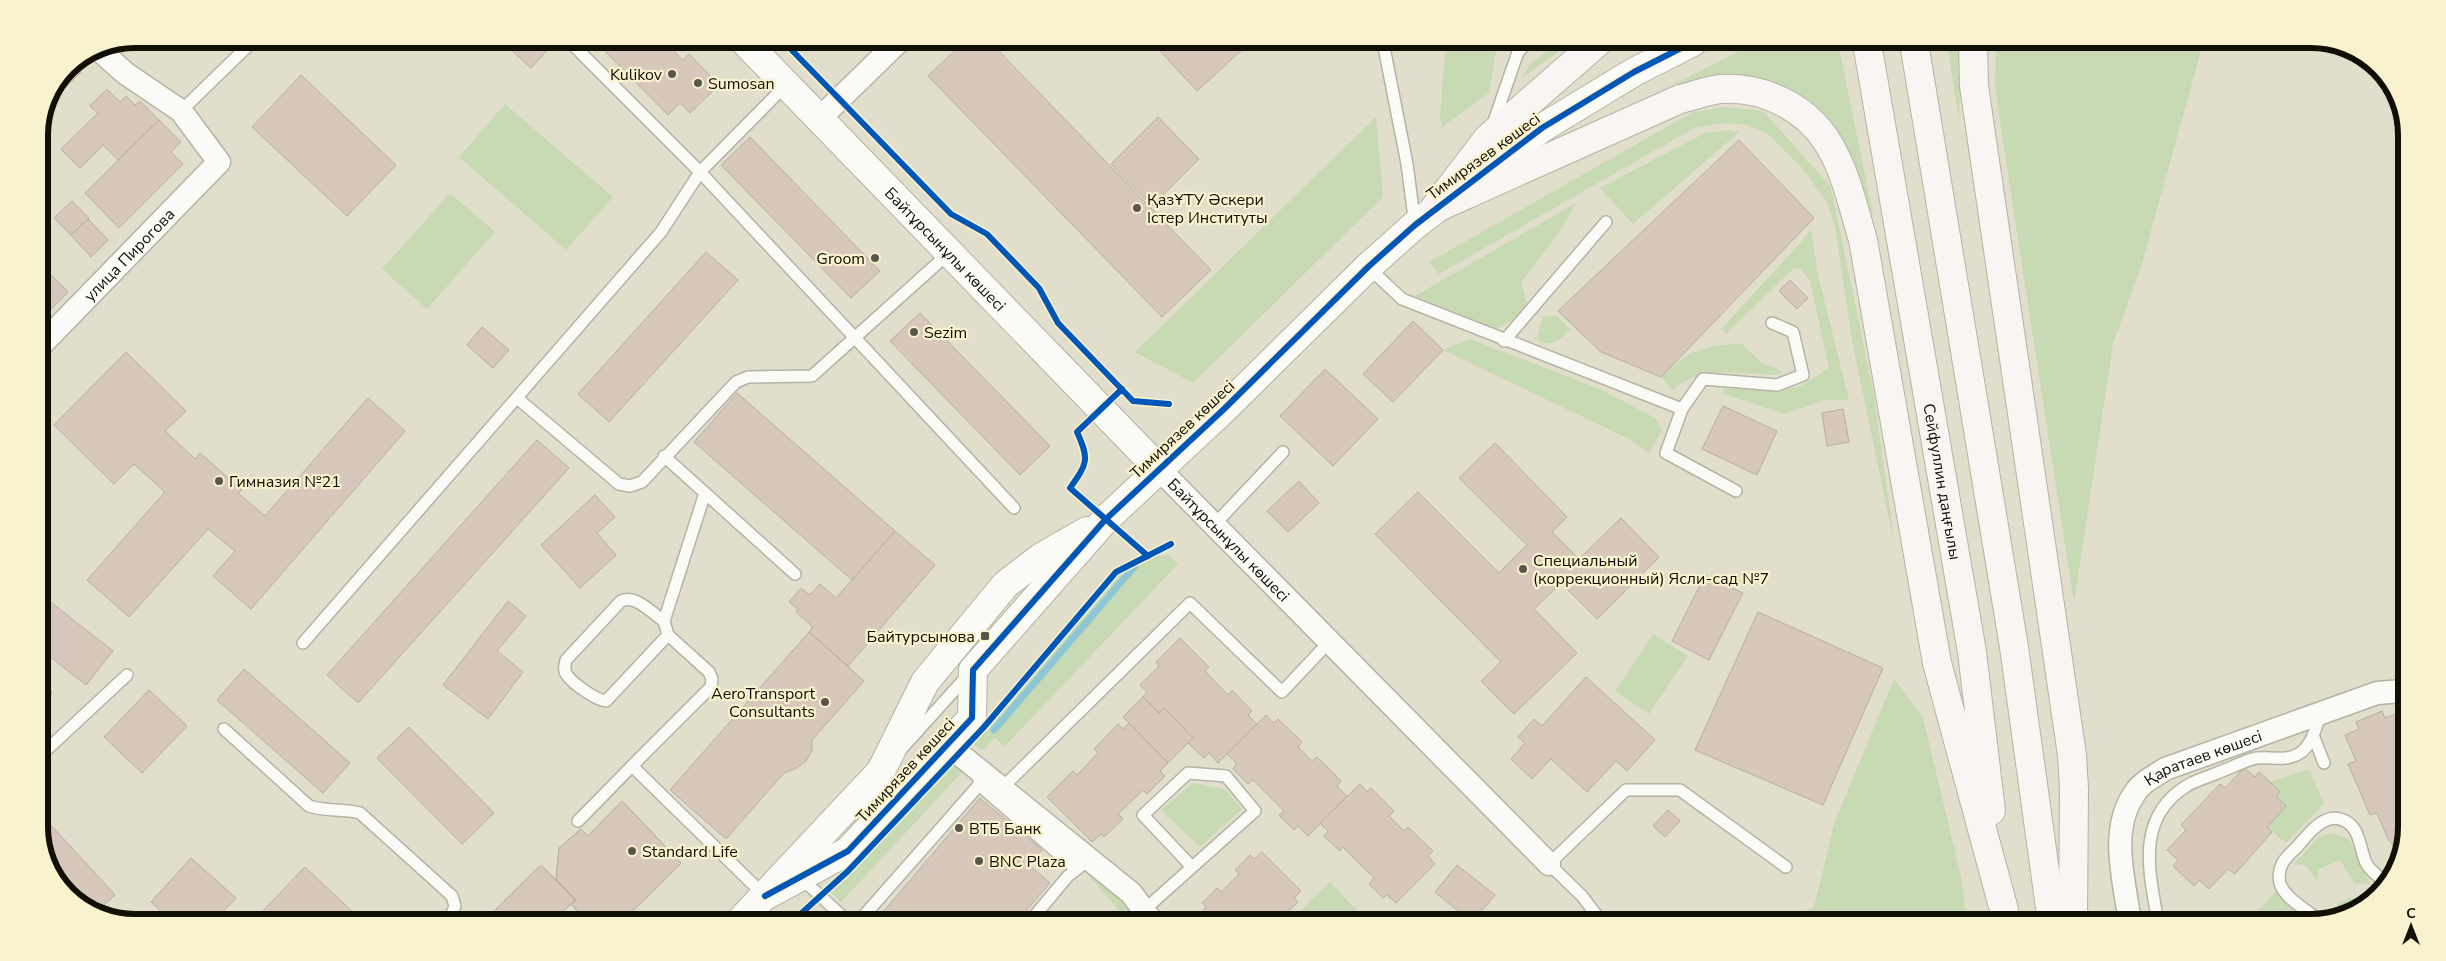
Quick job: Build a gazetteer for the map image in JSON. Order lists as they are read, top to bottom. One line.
{"streets":{"main road":["Сейфуллин даңғылы"],"street":["Тимирязев көшесі","Байтұрсынұлы көшесі","улица Пирогова","Қаратаев көшесі"]},"crossings":[["Тимирязев көшесі","Байтұрсынұлы көшесі"]],"places":{"other":["Kulikov","Sumosan","ҚазҰТУ Әскери Істер Институты","Groom","Sezim","Гимназия №21","Специальный (коррекционный) Ясли-сад №7","AeroTransport Consultants","ВТБ Банк","Standard Life","BNC Plaza"],"transit":["Байтурсынова"]},"north":"top"}
